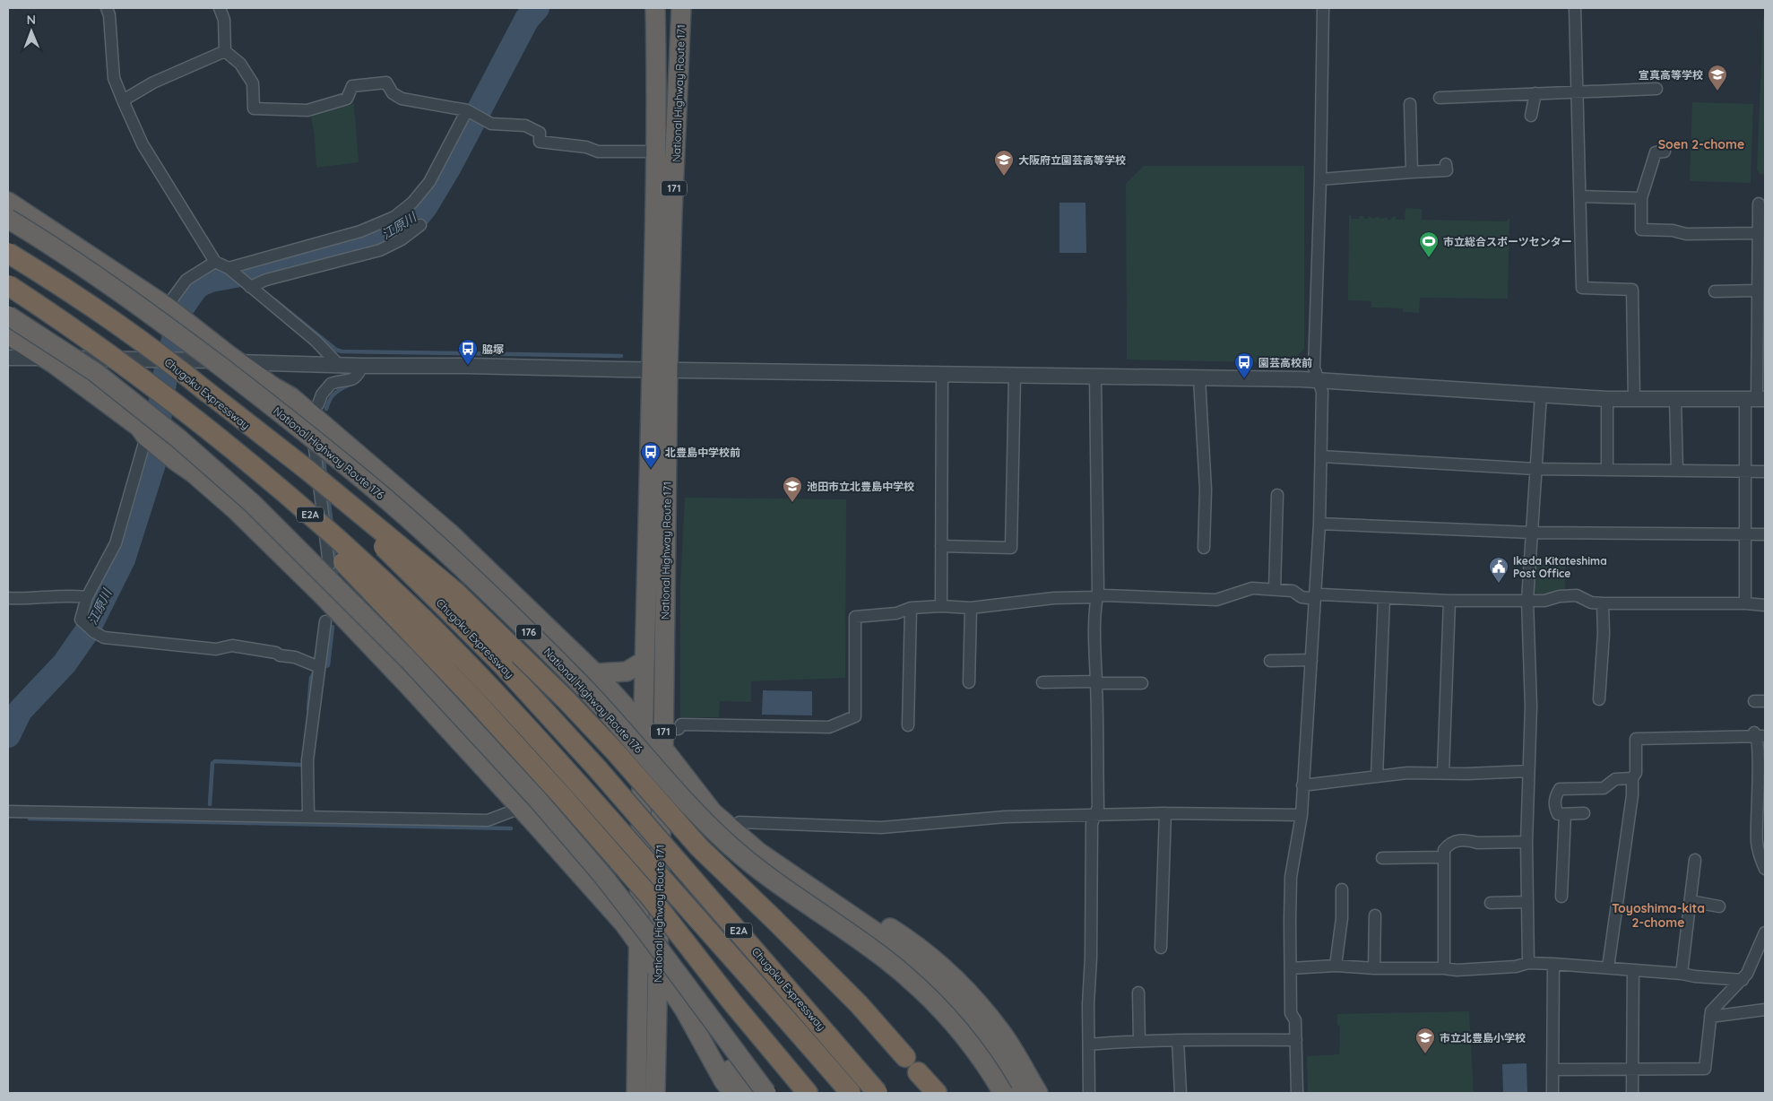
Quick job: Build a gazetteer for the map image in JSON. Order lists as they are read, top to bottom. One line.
{"streets":{"highway":["National Highway Route 171","171","Chugoku Expressway","National Highway Route 176","E2A","176"]},"districts":["Soen 2-chome","Toyoshima-kita 2-chome"],"water":["江原川"],"places":{"school or university":["宣真高等学校","大阪府立園芸高等学校","池田市立北豊島中学校","市立北豊島小学校"],"sports":["市立総合スポーツセンター"],"bus stop":["脇塚","園芸高校前","北豊島中学校前"],"public building":["Ikeda Kitateshima Post Office"]},"north":"top"}
